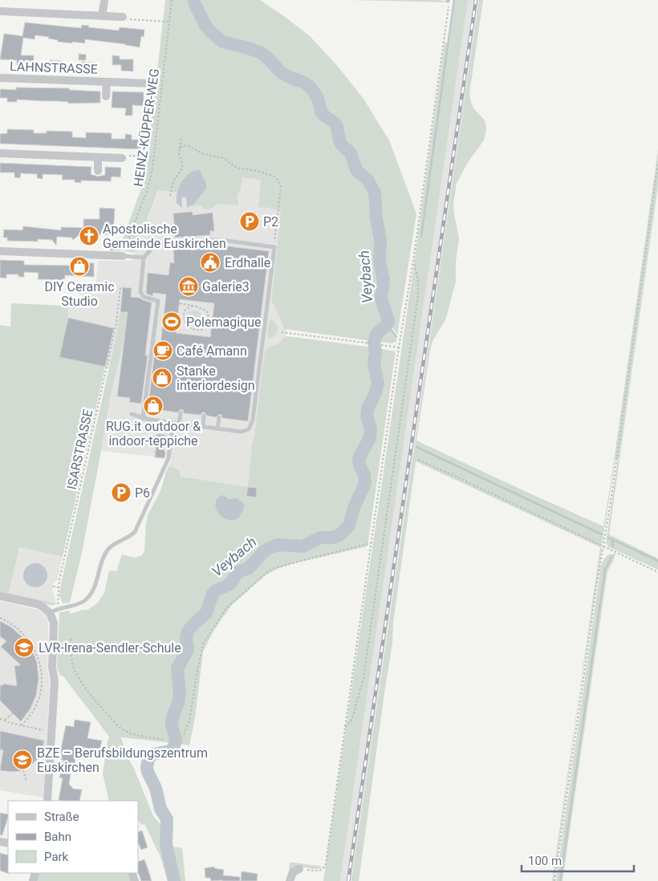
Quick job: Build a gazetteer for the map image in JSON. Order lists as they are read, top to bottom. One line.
{"streets":{"street":["LAHNSTRASSE"],"path":["HEINZ-KÜPPER-WEG","ISARSTRASSE"]},"water":["Veybach"],"places":{"parking":["P2","P6"],"church":["Apostolische Gemeinde Euskirchen"],"public building":["Erdhalle"],"shop":["DIY Ceramic Studio","Stanke interiordesign","RUG.it outdoor & indoor-teppiche"],"museum":["Galerie3"],"sports":["Polemagique"],"cafe":["Café Amann"],"school or university":["LVR-Irena-Sendler-Schule","BZE – Berufsbildungszentrum Euskirchen"]},"legend":["Straße","Bahn","Park"],"scale_bar":"100 m"}
